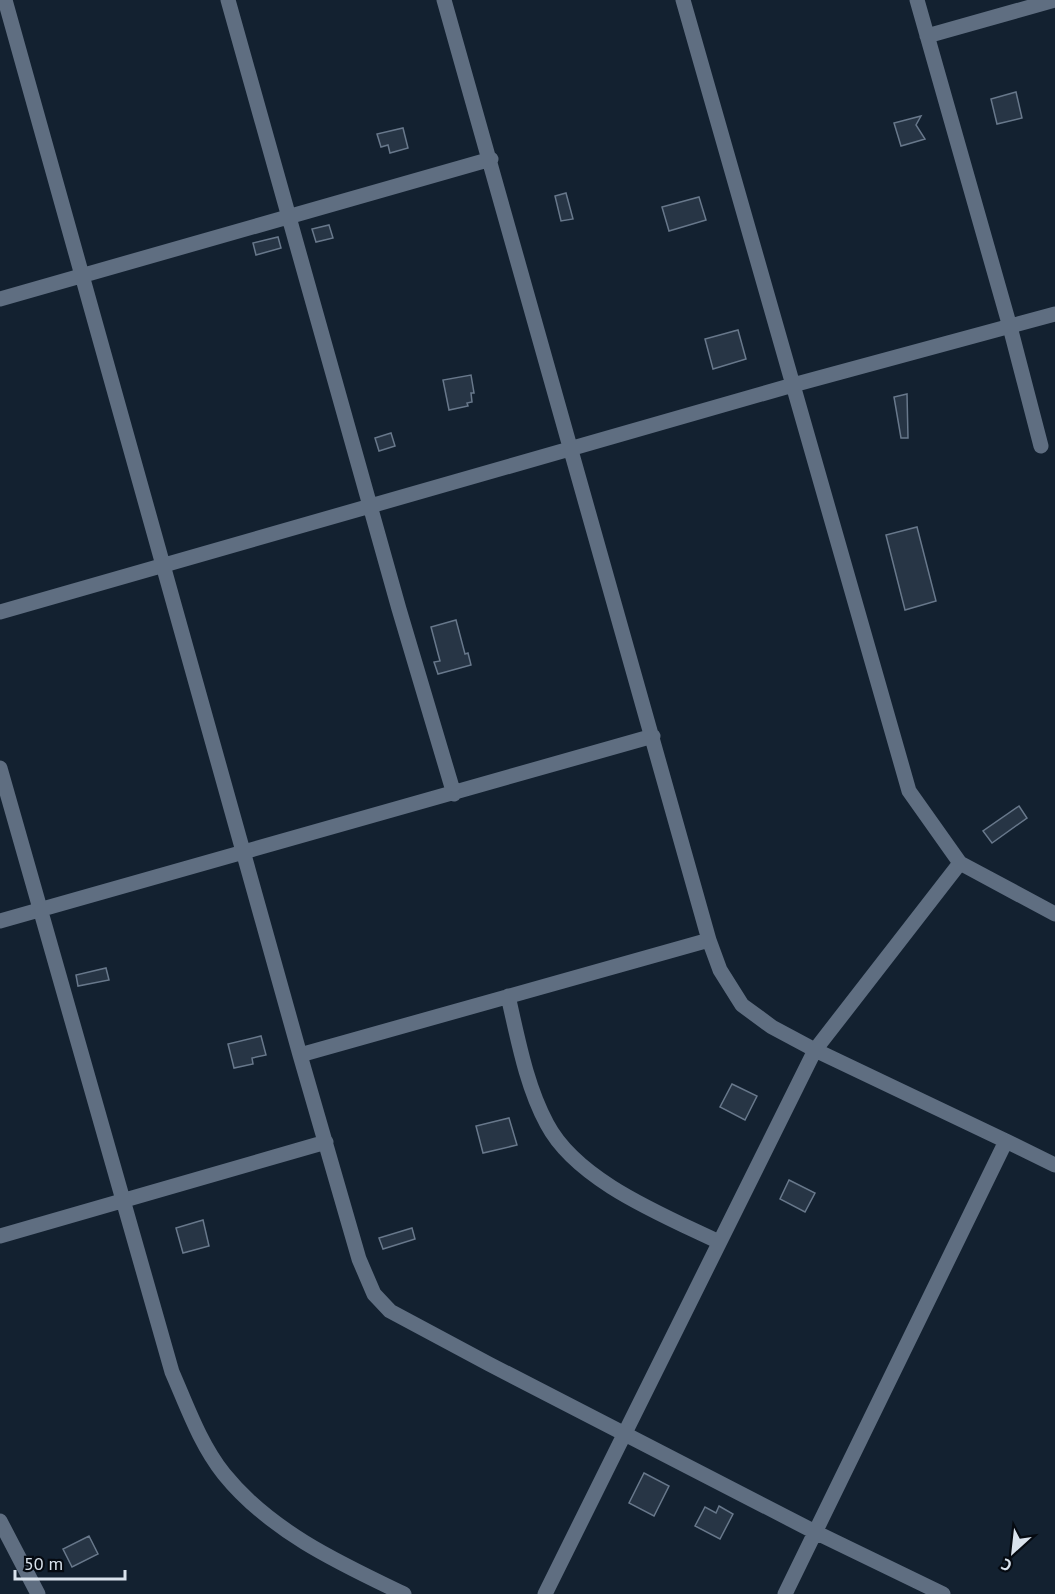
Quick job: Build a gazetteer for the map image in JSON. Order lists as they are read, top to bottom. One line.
{"scale_bar":"50 m","north":"bottom left"}
